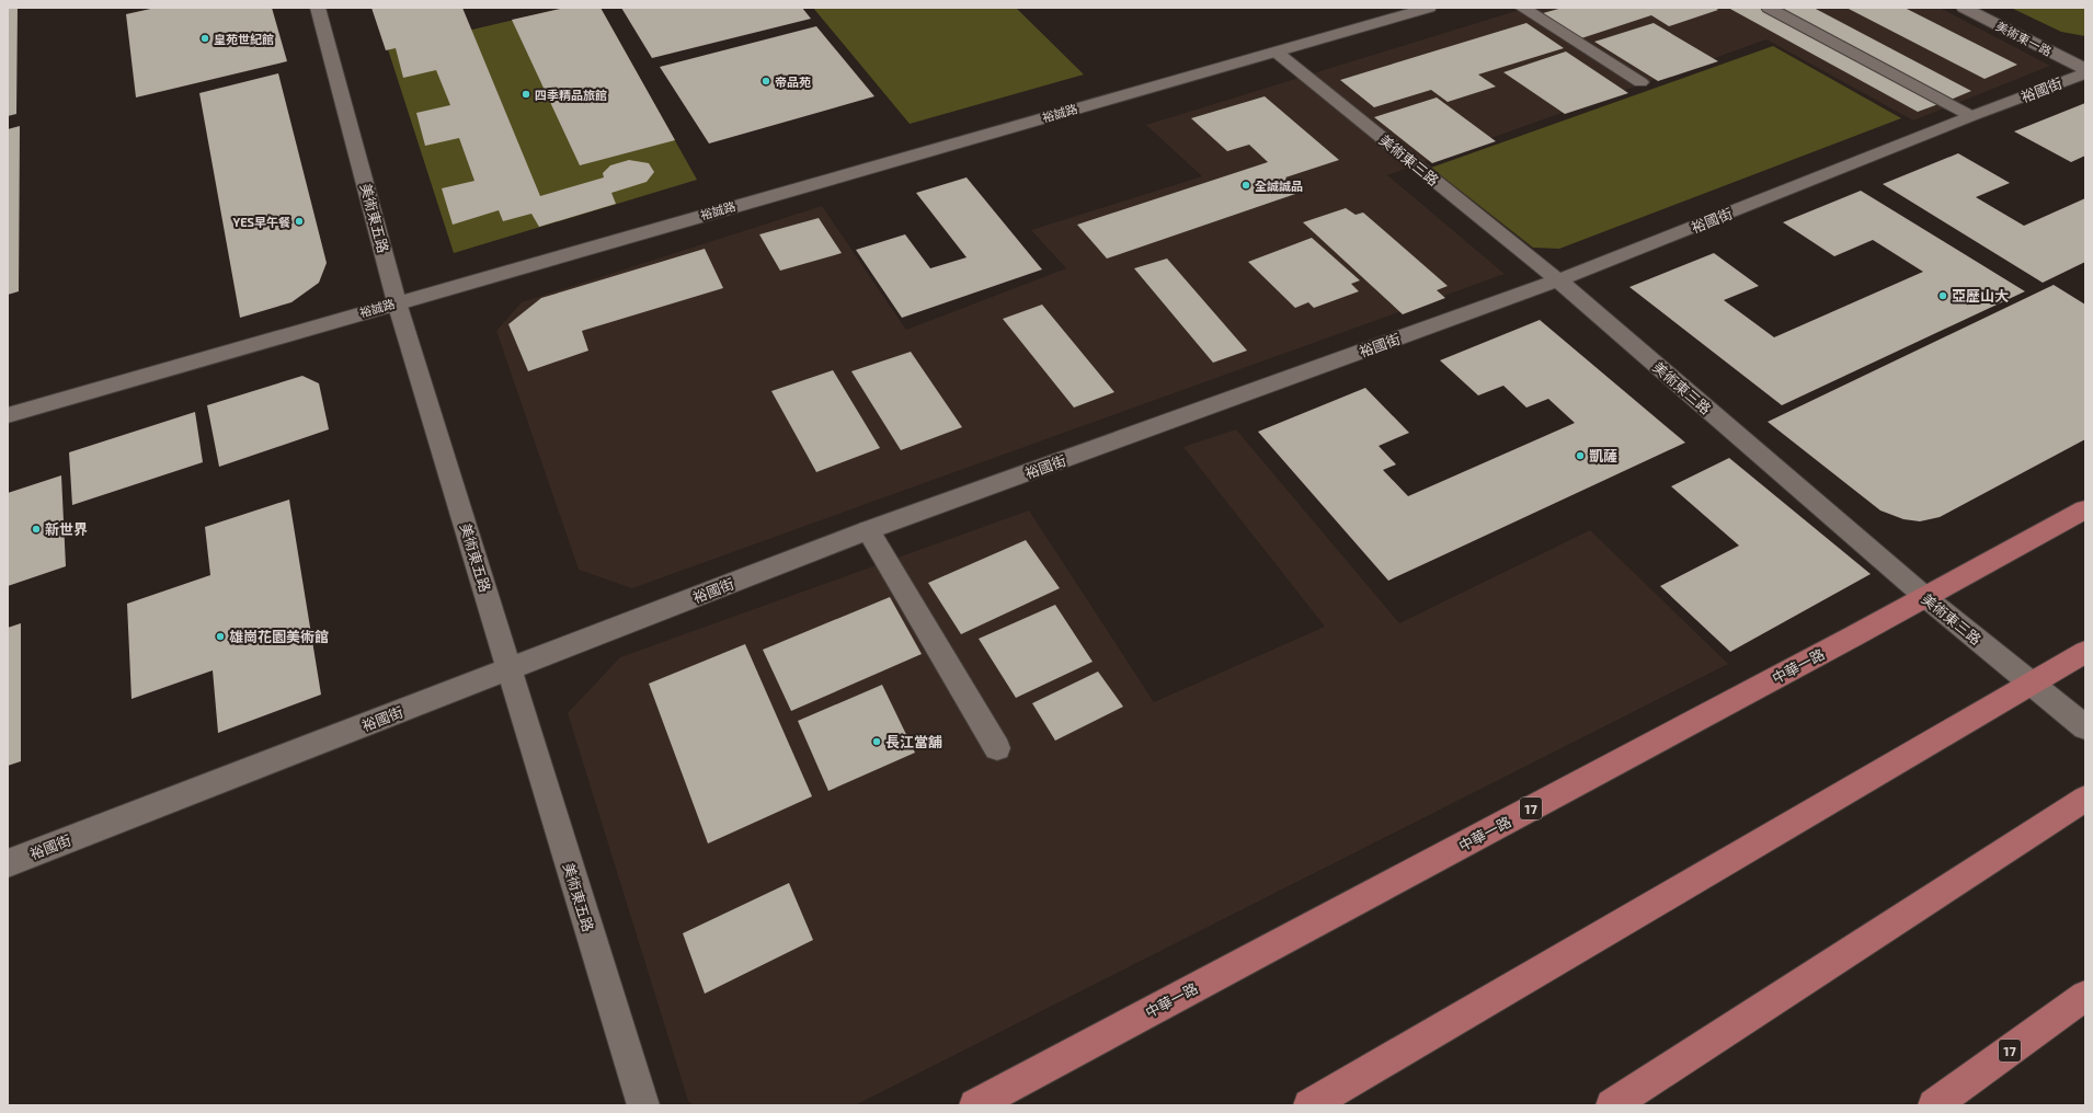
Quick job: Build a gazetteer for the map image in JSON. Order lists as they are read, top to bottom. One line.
{"streets":{"main road":["中華一路","17"],"street":["美術東一路","裕國街","裕誠路","美術東三路","美術東五路"]},"crossings":[["裕國街","美術東三路"],["裕國街","美術東五路"],["裕誠路","美術東三路"],["裕誠路","美術東五路"],["美術東三路","中華一路"]],"places":["皇苑世紀館","帝品苑","四季精品旅館","全誠誠品","YES早午餐","亞歷山大","凱薩","新世界","雄崗花園美術館","長江當舖"]}
